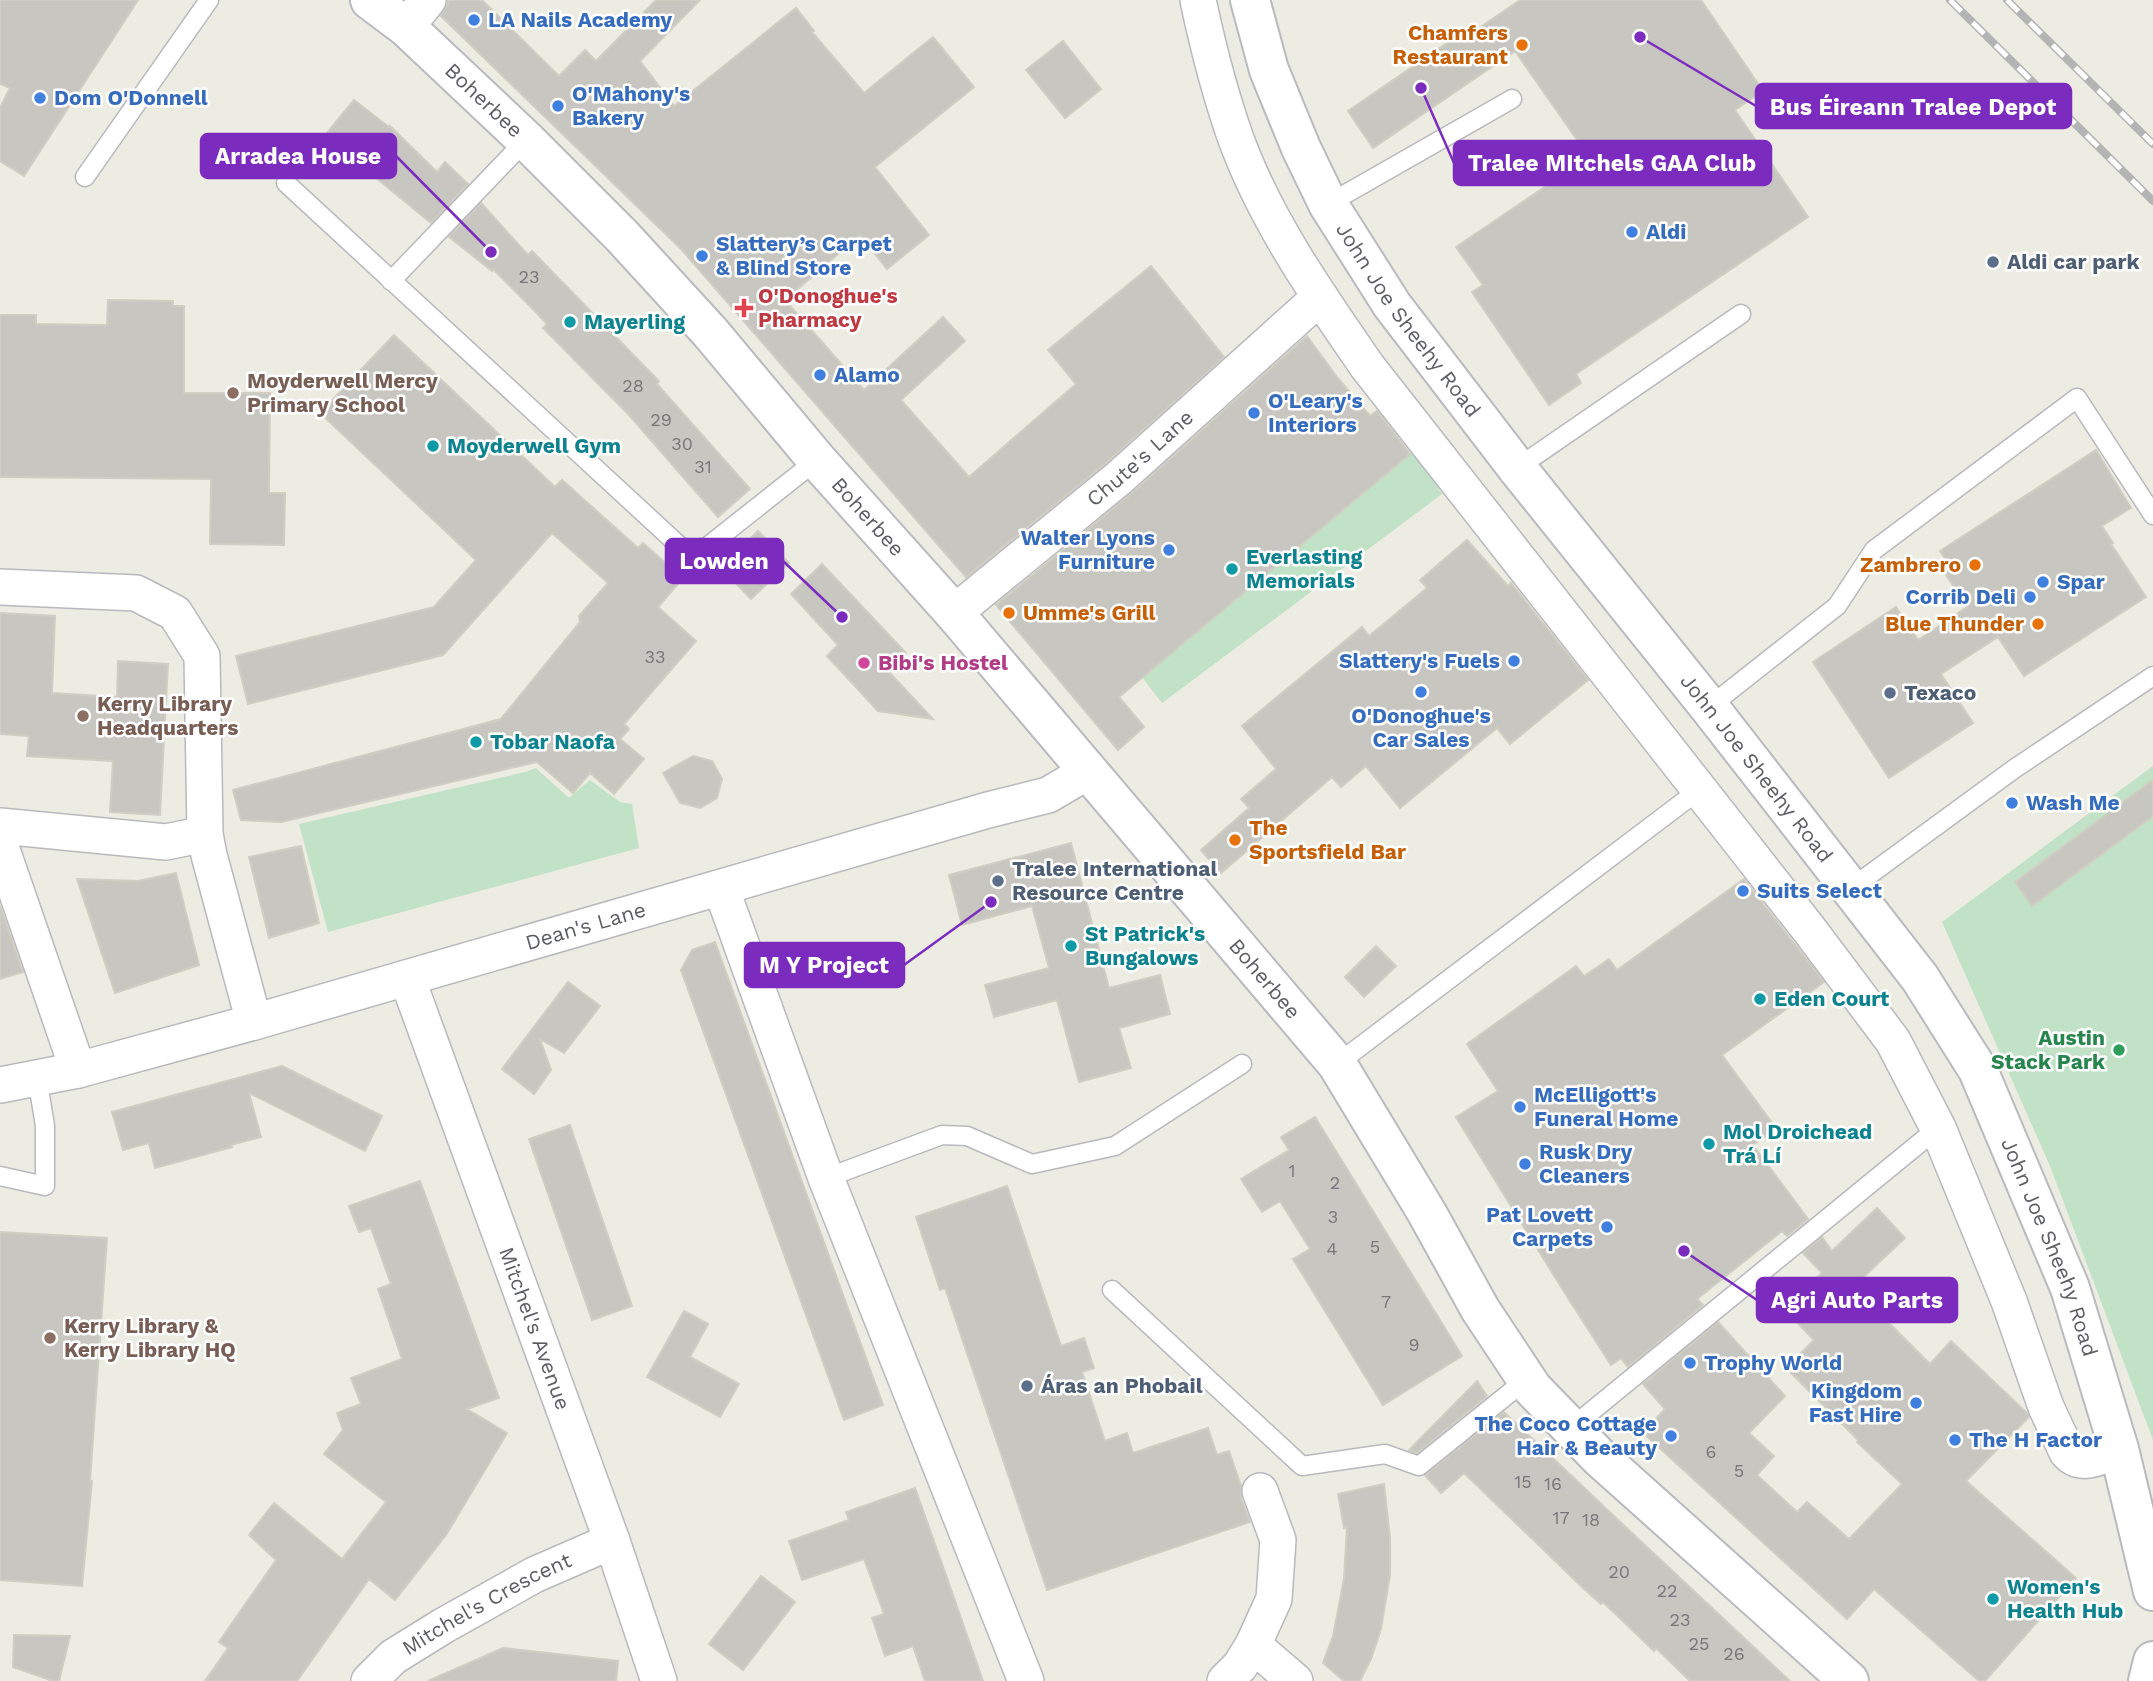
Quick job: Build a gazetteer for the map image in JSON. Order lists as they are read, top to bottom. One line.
{"streets":{"main road":["Boherbee","John Joe Sheehy Road"],"street":["Chute's Lane","Dean's Lane","Mitchel's Avenue","Mitchel's Crescent"]},"crossings":[["Boherbee","Chute's Lane"],["Boherbee","Dean's Lane"],["Dean's Lane","Mitchel's Avenue"],["Mitchel's Avenue","Mitchel's Crescent"]],"places":{"other":["LA Nails Academy","Bus Éireann Tralee Depot","Chamfers Restaurant","Tralee MItchels GAA Club","Dom O'Donnell","O'Mahony's Bakery","Aldi","Arradea House","Slattery’s Carpet & Blind Store","Aldi car park","Mayerling","Alamo","Moyderwell Mercy Primary School","O'Leary's Interiors","Moyderwell Gym","Walter Lyons Furniture","Zambrero","Everlasting Memorials","Spar","Corrib Deli","Umme's Grill","Lowden","Blue Thunder","Slattery's Fuels","Bibi's Hostel","O'Donoghue's Car Sales","Texaco","Kerry Library Headquarters","Tobar Naofa","Wash Me","The Sportsfield Bar","Tralee International Resource Centre","Suits Select","M Y Project","St Patrick's Bungalows","Eden Court","Austin Stack Park","McElligott's Funeral Home","Mol Droichead Trá Lí","Rusk Dry Cleaners","Pat Lovett Carpets","Agri Auto Parts","Kerry Library & Kerry Library HQ","Trophy World","Áras an Phobail","Kingdom Fast Hire","The Coco Cottage Hair & Beauty","The H Factor","Women's Health Hub"],"health":["O'Donoghue's Pharmacy"]},"house_numbers":["23","28","29","30","31","33","1","2","3","5","4","7","9","6","5","15","16","17","18","20","22","23","25","26"]}
